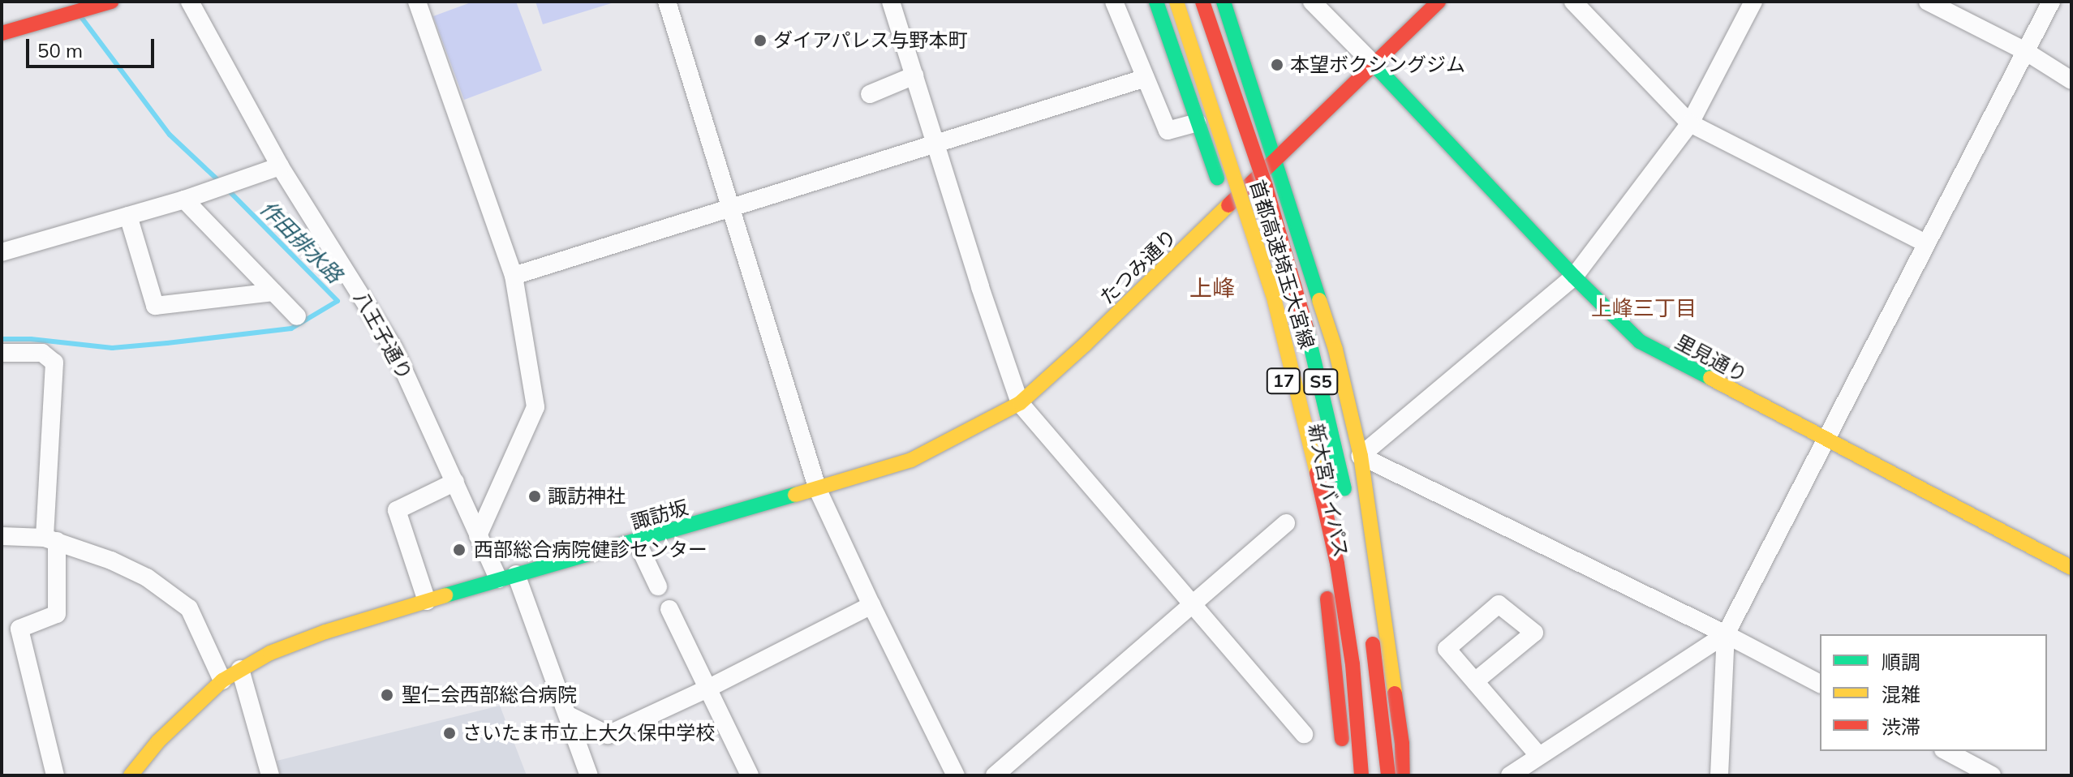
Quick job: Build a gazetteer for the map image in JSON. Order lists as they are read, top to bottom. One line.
{"streets":{"main road":["首都高速埼玉大宮線","たつみ通り","里見通り","17","S5","新大宮バイパス","諏訪坂"],"street":["八王子通り"]},"crossings":[["たつみ通り","里見通り"],["たつみ通り","新大宮バイパス"],["たつみ通り","諏訪坂"],["八王子通り","諏訪坂"]],"districts":["上峰","上峰三丁目"],"water":["作田排水路"],"places":["ダイアパレス与野本町","本望ボクシングジム","諏訪神社","西部総合病院健診センター","聖仁会西部総合病院","さいたま市立上大久保中学校"],"legend":["順調","混雑","渋滞"],"scale_bar":"50 m"}
